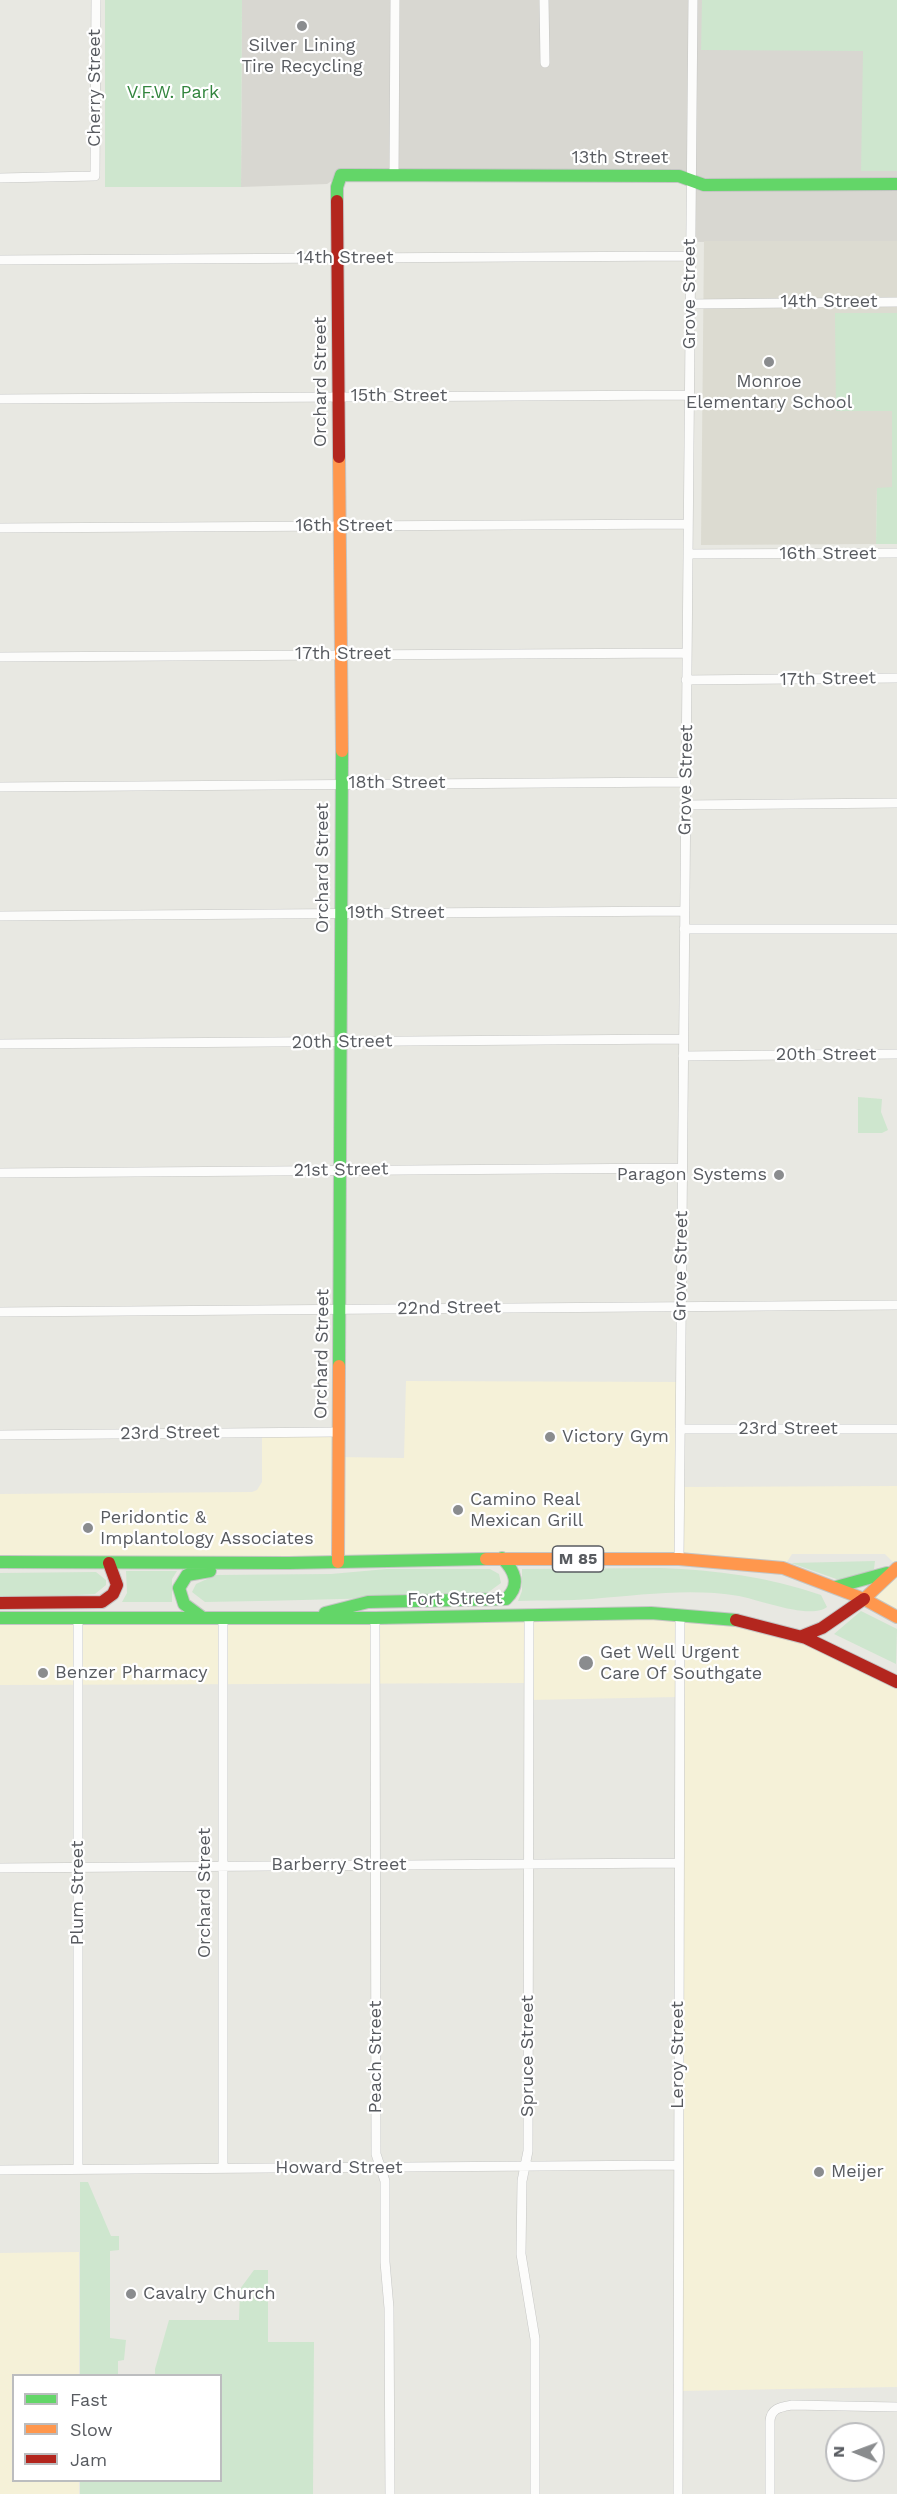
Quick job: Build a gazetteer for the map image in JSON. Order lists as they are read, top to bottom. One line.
{"streets":{"main road":["13th Street","Orchard Street","M 85","Fort Street"],"street":["Cherry Street","14th Street","Grove Street","15th Street","16th Street","17th Street","18th Street","19th Street","20th Street","21st Street","22nd Street","23rd Street","Barberry Street","Plum Street","Leroy Street","Spruce Street","Peach Street","Howard Street"]},"crossings":[["13th Street","Grove Street"],["13th Street","Orchard Street"],["14th Street","Grove Street"],["14th Street","Orchard Street"],["Grove Street","15th Street"],["Grove Street","16th Street"],["Grove Street","17th Street"],["Grove Street","18th Street"],["Grove Street","19th Street"],["Grove Street","20th Street"],["Grove Street","21st Street"],["Grove Street","22nd Street"],["Grove Street","23rd Street"],["Grove Street","M 85"],["Orchard Street","15th Street"],["Orchard Street","16th Street"],["Orchard Street","17th Street"],["Orchard Street","18th Street"],["Orchard Street","19th Street"],["Orchard Street","20th Street"],["Orchard Street","21st Street"],["Orchard Street","22nd Street"],["Orchard Street","23rd Street"],["Orchard Street","M 85"],["Orchard Street","Fort Street"],["Orchard Street","Barberry Street"],["Orchard Street","Howard Street"],["Fort Street","Plum Street"],["Fort Street","Leroy Street"],["Fort Street","Spruce Street"],["Fort Street","Peach Street"],["Barberry Street","Plum Street"],["Barberry Street","Leroy Street"],["Barberry Street","Spruce Street"],["Barberry Street","Peach Street"],["Plum Street","Howard Street"],["Leroy Street","Howard Street"],["Spruce Street","Howard Street"],["Peach Street","Howard Street"]],"parks":["V.F.W. Park"],"places":["Silver Lining Tire Recycling","Monroe Elementary School","Paragon Systems","Victory Gym","Camino Real Mexican Grill","Peridontic & Implantology Associates","Get Well Urgent Care Of Southgate","Benzer Pharmacy","Meijer","Cavalry Church"],"legend":["Fast","Slow","Jam"],"north":"left"}
